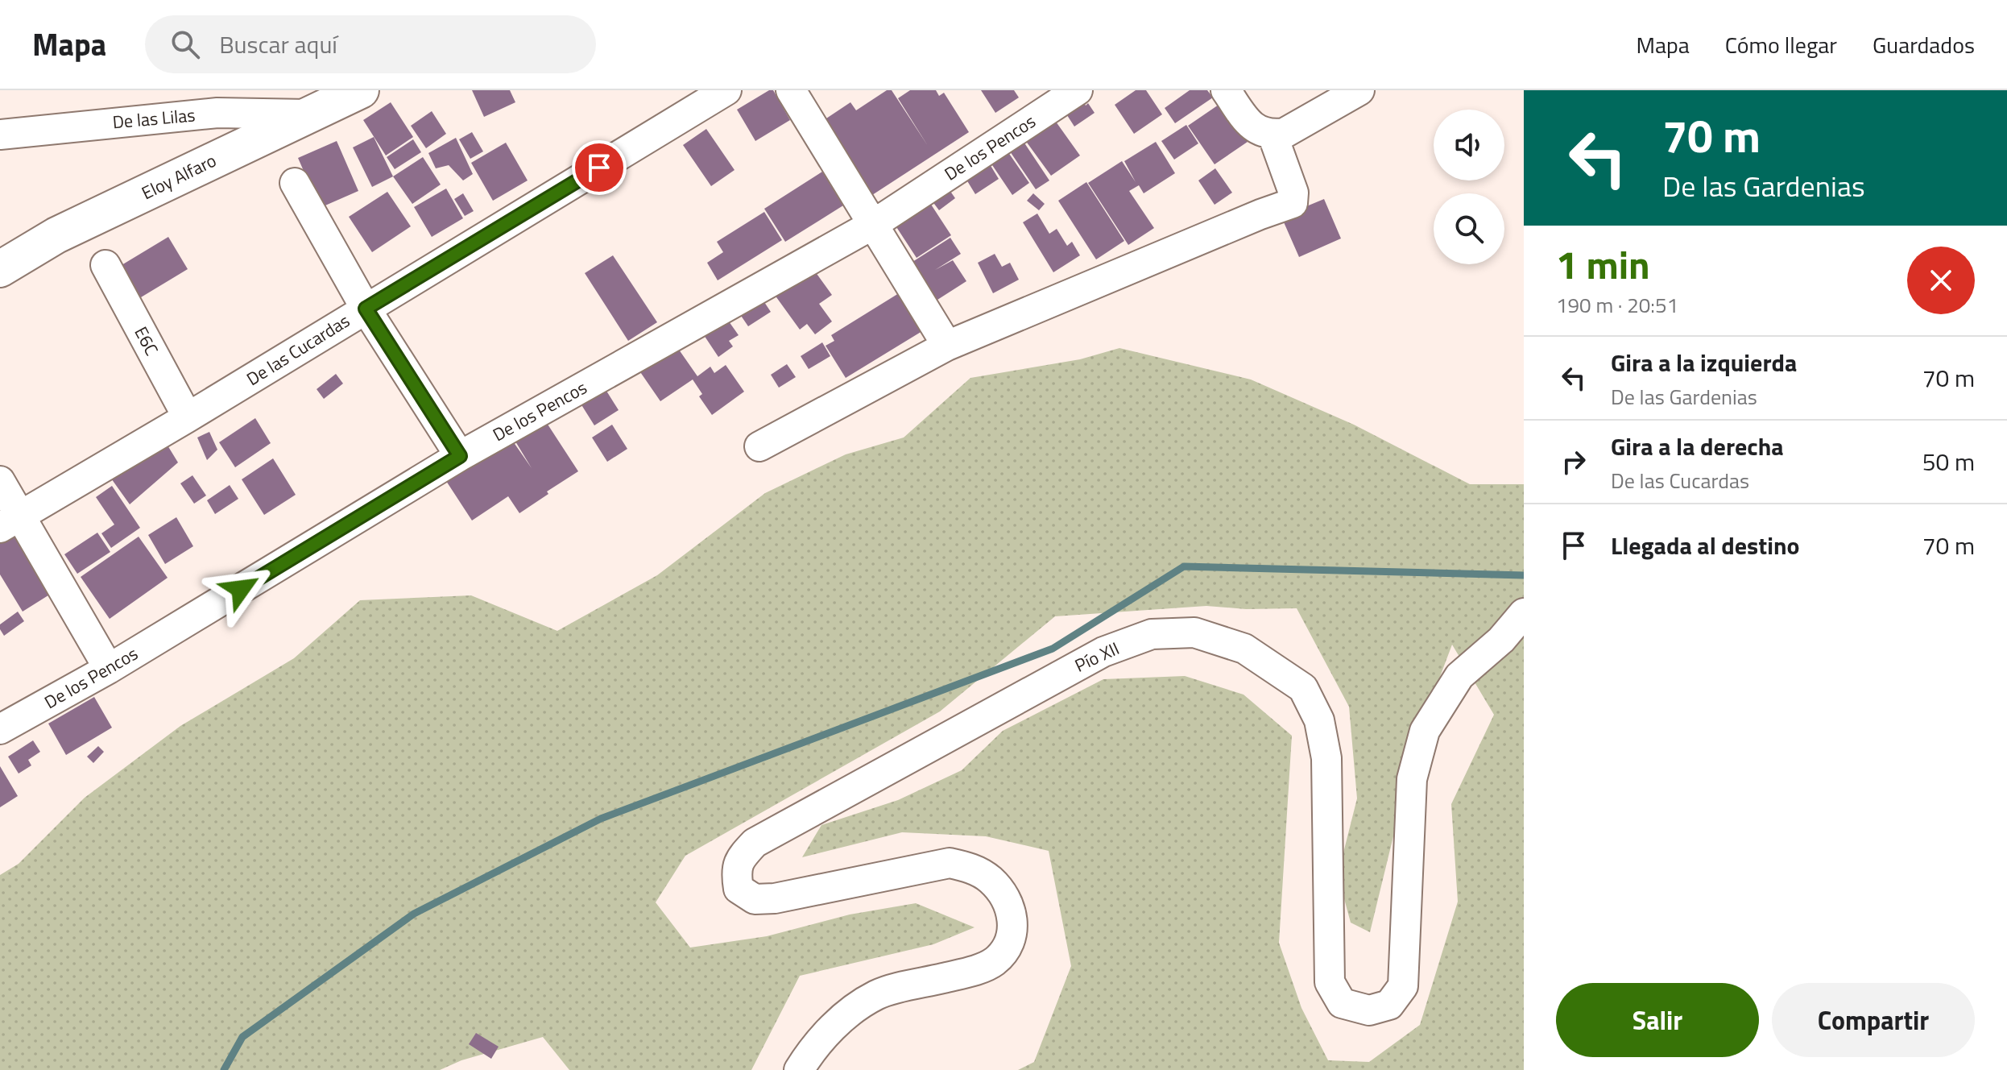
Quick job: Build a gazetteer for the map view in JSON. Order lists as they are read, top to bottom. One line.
{"streets":{"street":["De las Lilas","De los Pencos","Eloy Alfaro","E6C","De las Cucardas","Pío XII"]},"crossings":[["De las Lilas","Eloy Alfaro"],["E6C","De las Cucardas"]],"page":{"header":"Mapa","search":"Buscar aquí","nav":["Mapa","Cómo llegar","Guardados"],"turn":["70 m","De las Gardenias"],"heading":["1 min","190 m · 20:51"],"list":[{"name":"Gira a la izquierda","note":"De las Gardenias","value":"70 m"},{"name":"Gira a la derecha","note":"De las Cucardas","value":"50 m"},{"name":"Llegada al destino","value":"70 m"}],"buttons":["Salir","Compartir"]}}
